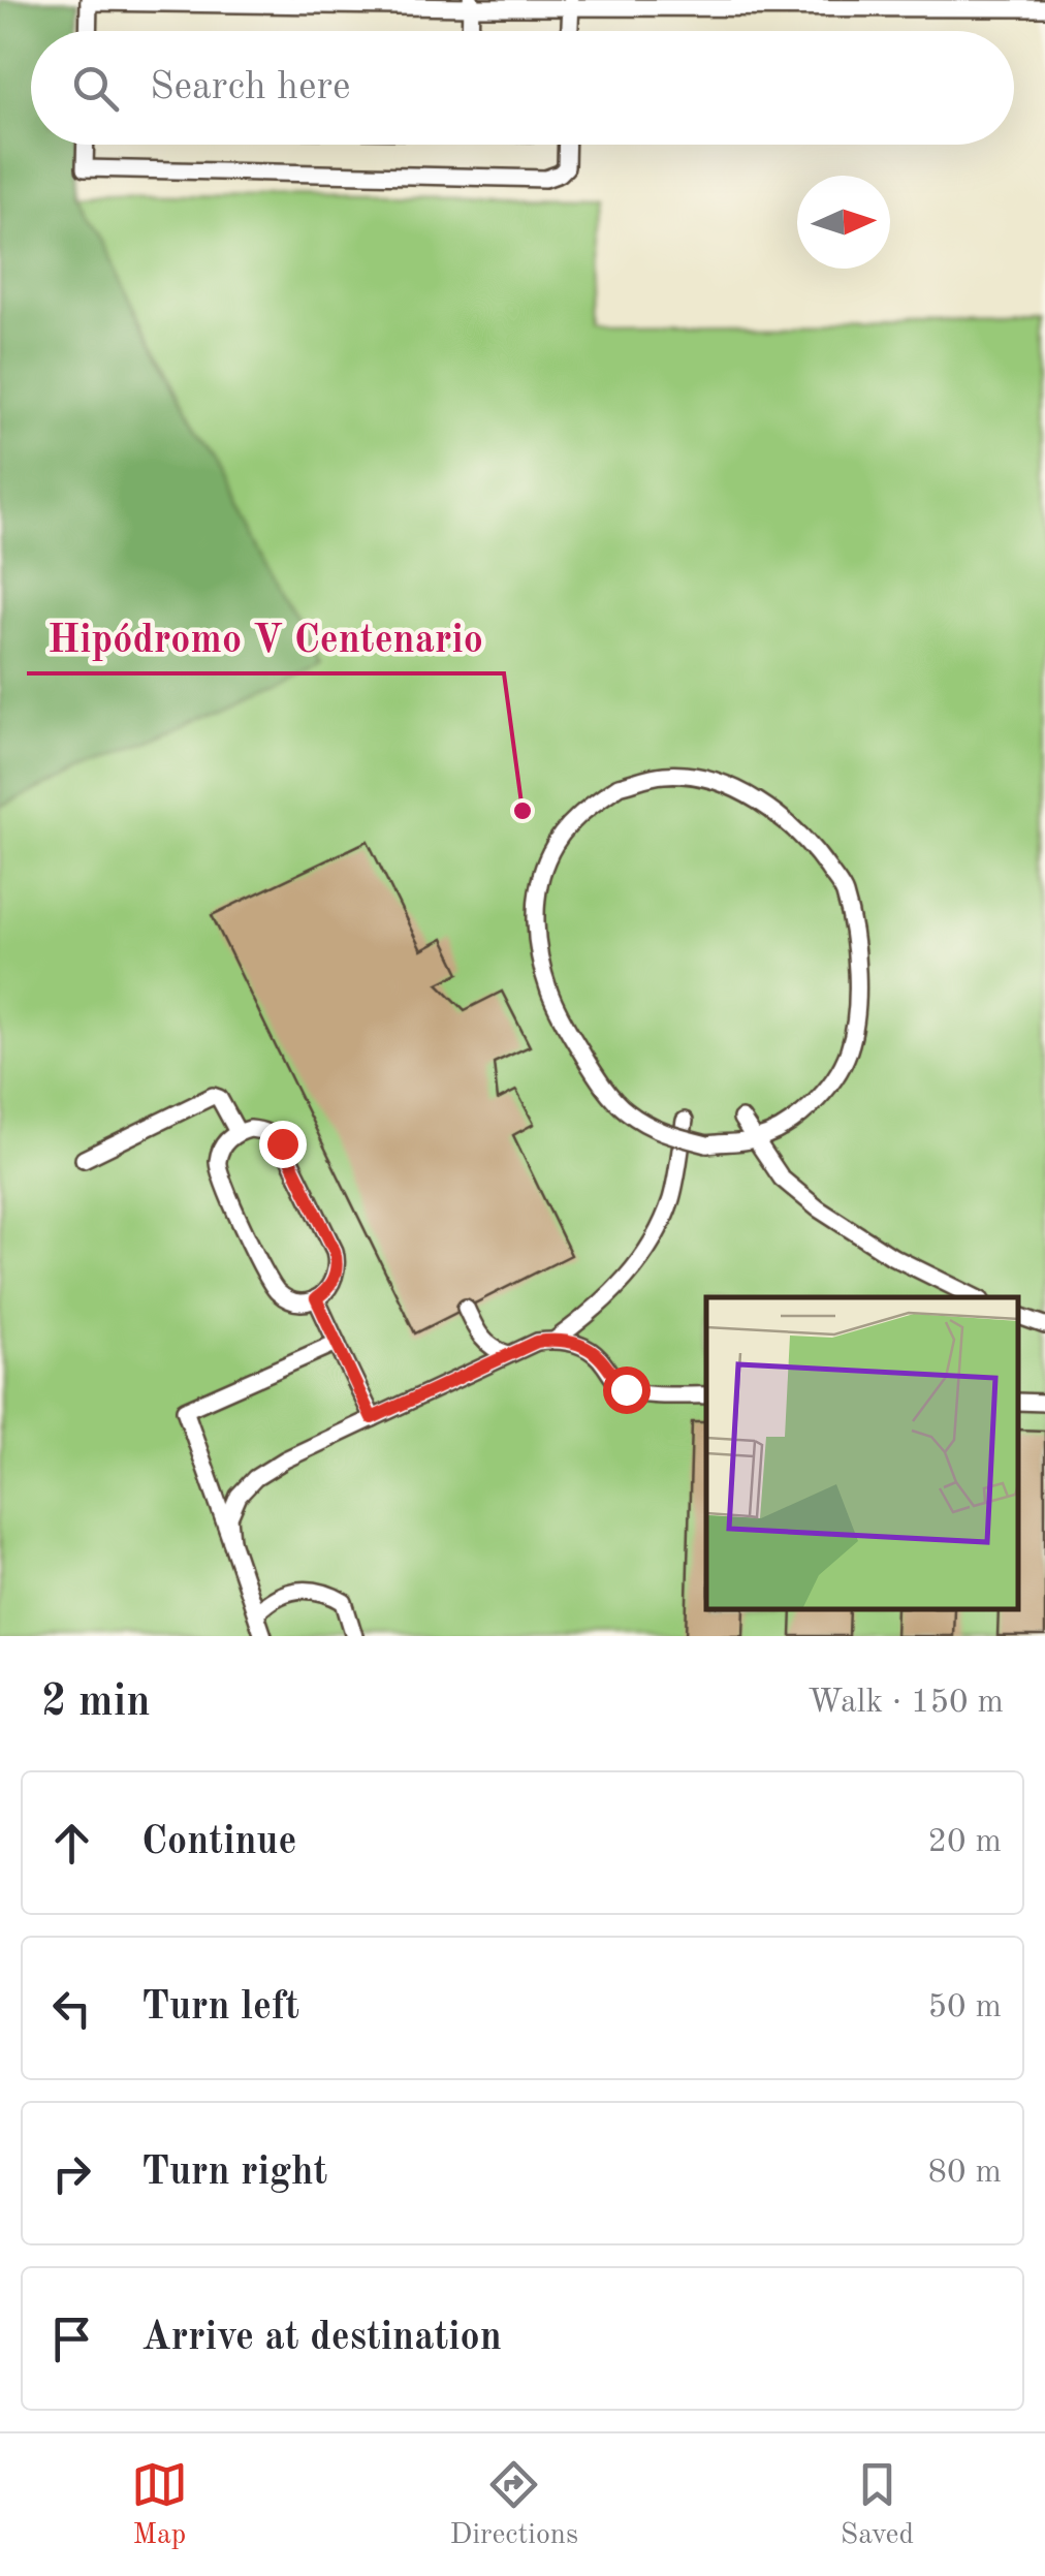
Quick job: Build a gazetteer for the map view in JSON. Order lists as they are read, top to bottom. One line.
{"places":["Hipódromo V Centenario"],"north":"right","page":{"search":"Search here","heading":["2 min","Walk · 150 m"],"list":[["Continue","20 m"],["Turn left","50 m"],["Turn right","80 m"],"Arrive at destination"],"nav":["Map","Directions","Saved"]}}
